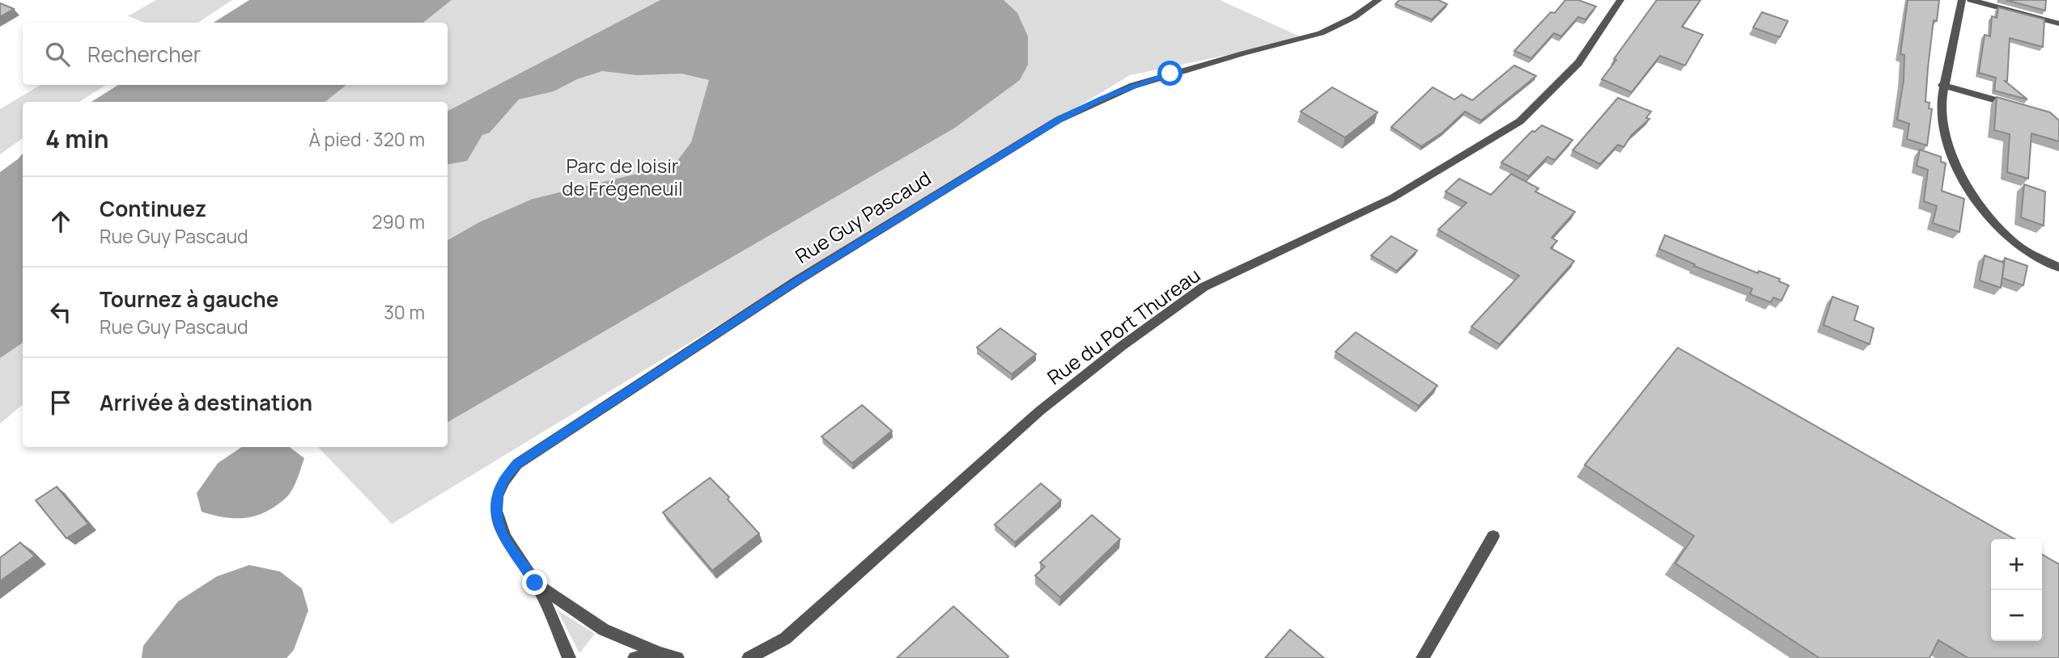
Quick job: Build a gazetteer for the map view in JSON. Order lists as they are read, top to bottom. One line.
{"streets":{"street":["Rue Guy Pascaud","Rue du Port Thureau"]},"parks":["Parc de loisir de Frégeneuil"],"page":{"search":"Rechercher","heading":["4 min","À pied · 320 m"],"list":[["Continuez","Rue Guy Pascaud","290 m"],["Tournez à gauche","Rue Guy Pascaud","30 m"],"Arrivée à destination"],"map_buttons":["+","−"]}}
